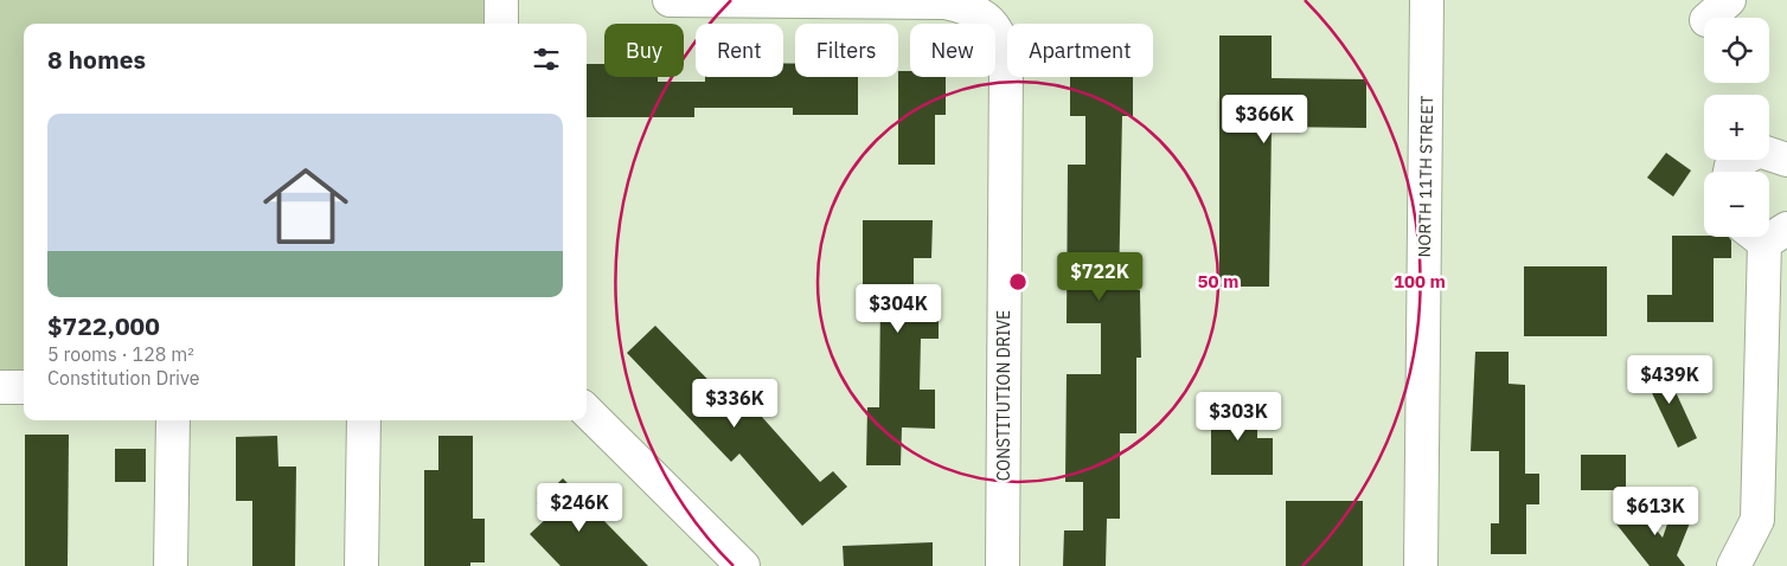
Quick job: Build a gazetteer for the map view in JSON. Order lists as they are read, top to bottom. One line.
{"streets":{"street":["NORTH 11TH STREET","CONSTITUTION DRIVE"]},"page":{"map_buttons":["+","−"],"chip":["Buy","Rent","Filters","New","Apartment"],"heading":"8 homes","price":["$366K","$722K","$304K","$439K","$336K","$303K","$246K","$613K"],"list":[{"name":"$722,000","note":"5 rooms · 128 m² · Constitution Drive"}]},"rings":["50 m","100 m"]}
